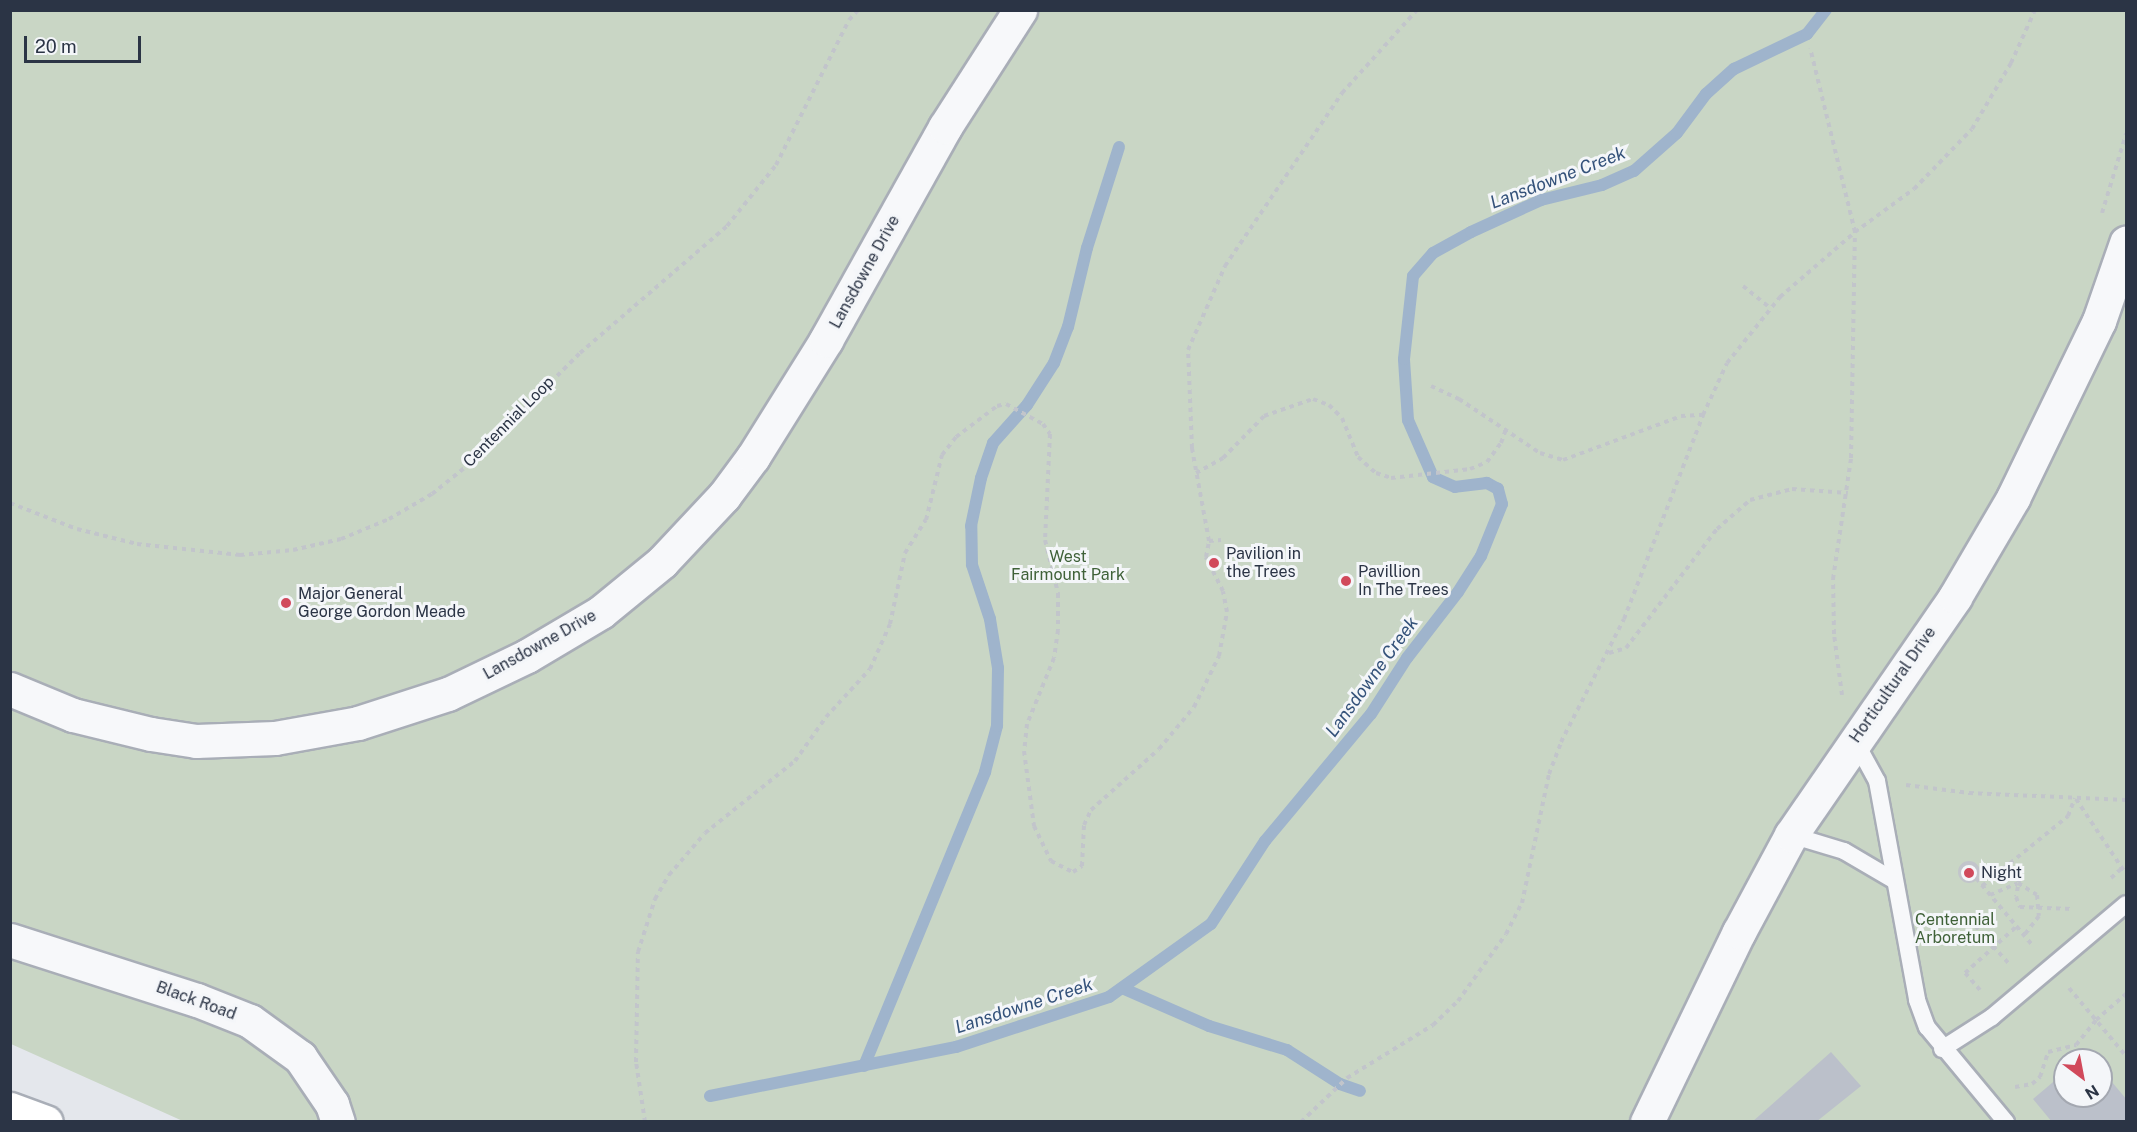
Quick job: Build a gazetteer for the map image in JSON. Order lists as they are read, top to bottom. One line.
{"streets":{"street":["Lansdowne Drive","Horticultural Drive","Black Road"],"path":["Centennial Loop"]},"water":["Lansdowne Creek"],"parks":["West Fairmount Park","Centennial Arboretum"],"places":["Pavilion in the Trees","Pavillion In The Trees","Major General George Gordon Meade","Night"],"scale_bar":"20 m","north":"bottom right"}
